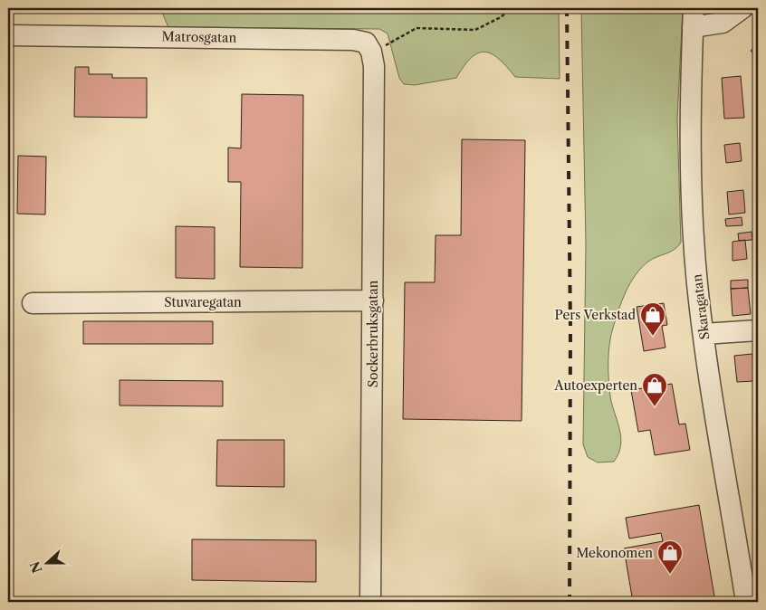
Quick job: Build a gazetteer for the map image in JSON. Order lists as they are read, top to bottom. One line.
{"streets":{"street":["Matrosgatan","Stuvaregatan","Skaragatan","Sockerbruksgatan"]},"crossings":[["Matrosgatan","Sockerbruksgatan"],["Stuvaregatan","Sockerbruksgatan"]],"places":{"shop":["Pers Verkstad","Autoexperten","Mekonomen"]},"north":"left"}
